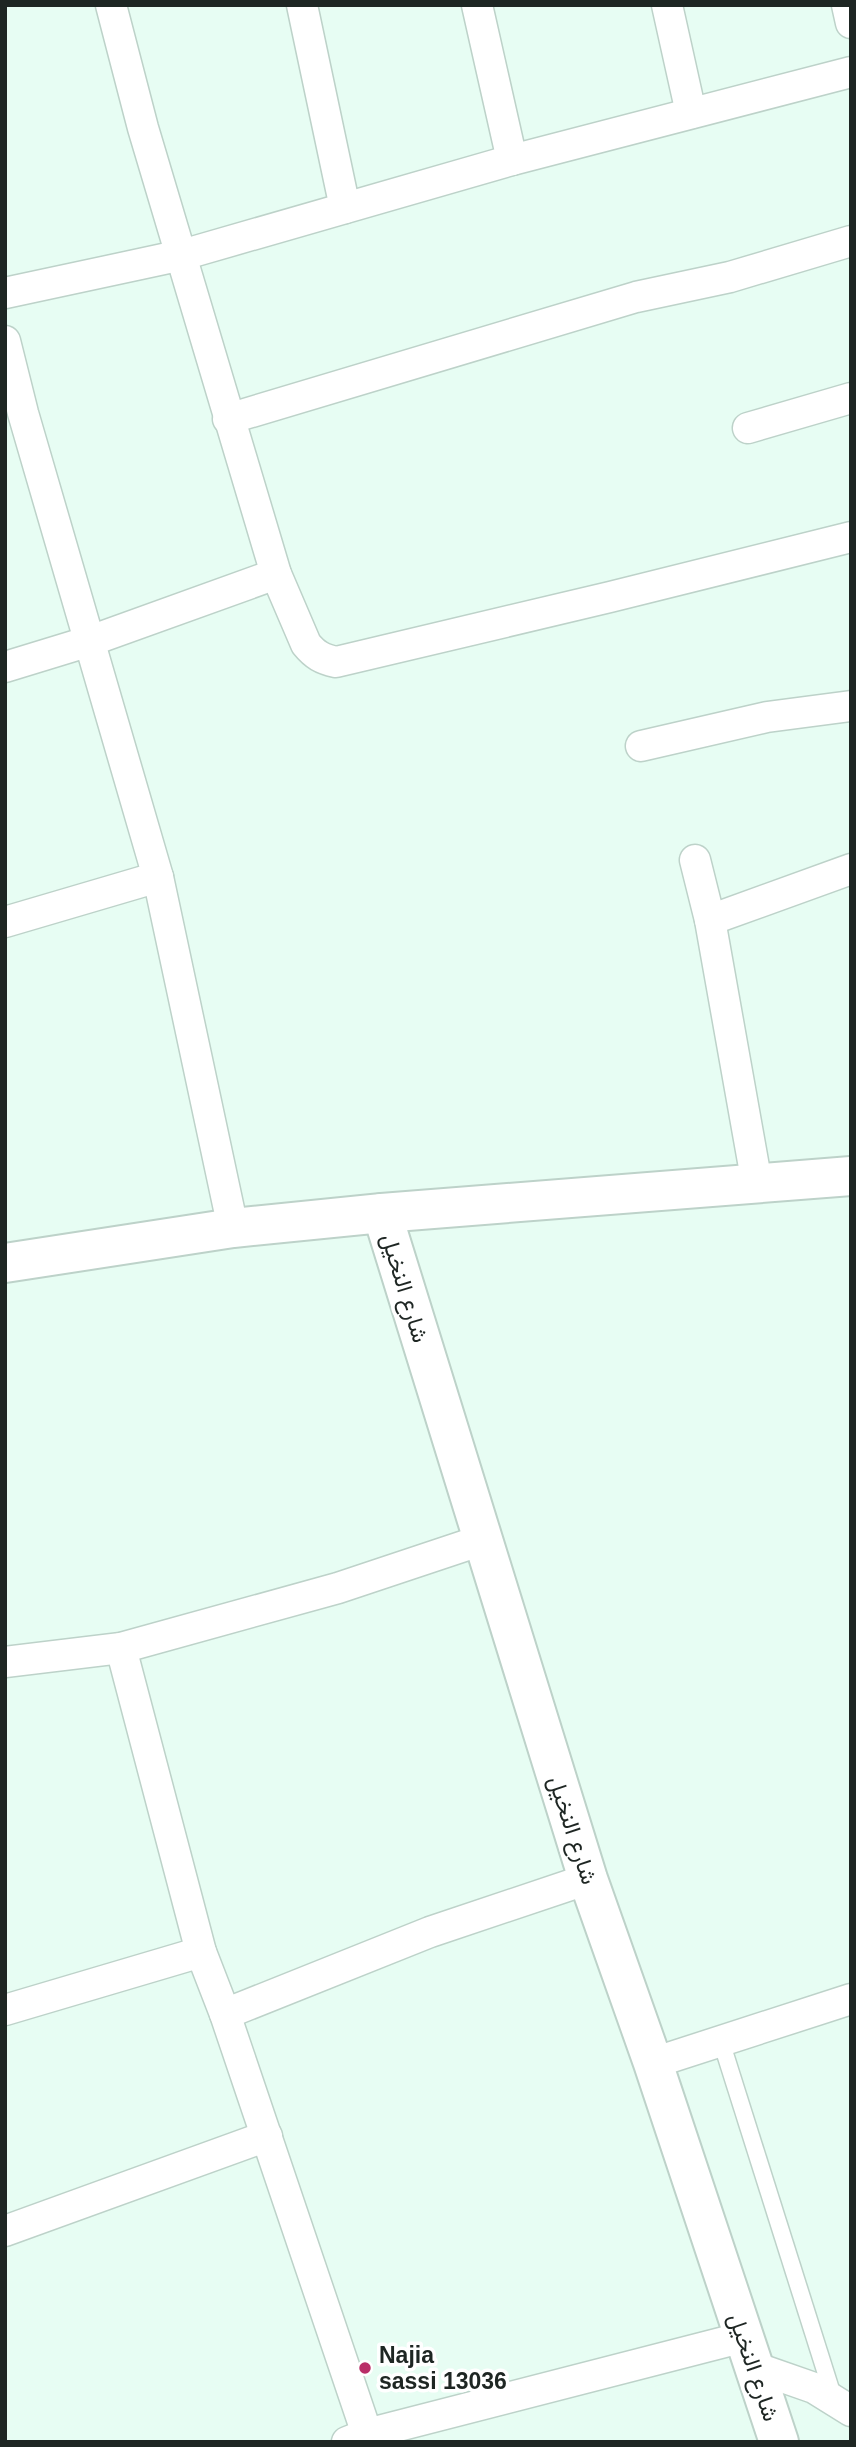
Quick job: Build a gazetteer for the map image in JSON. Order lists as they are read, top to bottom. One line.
{"streets":{"main road":["شارع النخيل"]},"places":["Najia sassi 13036"]}
